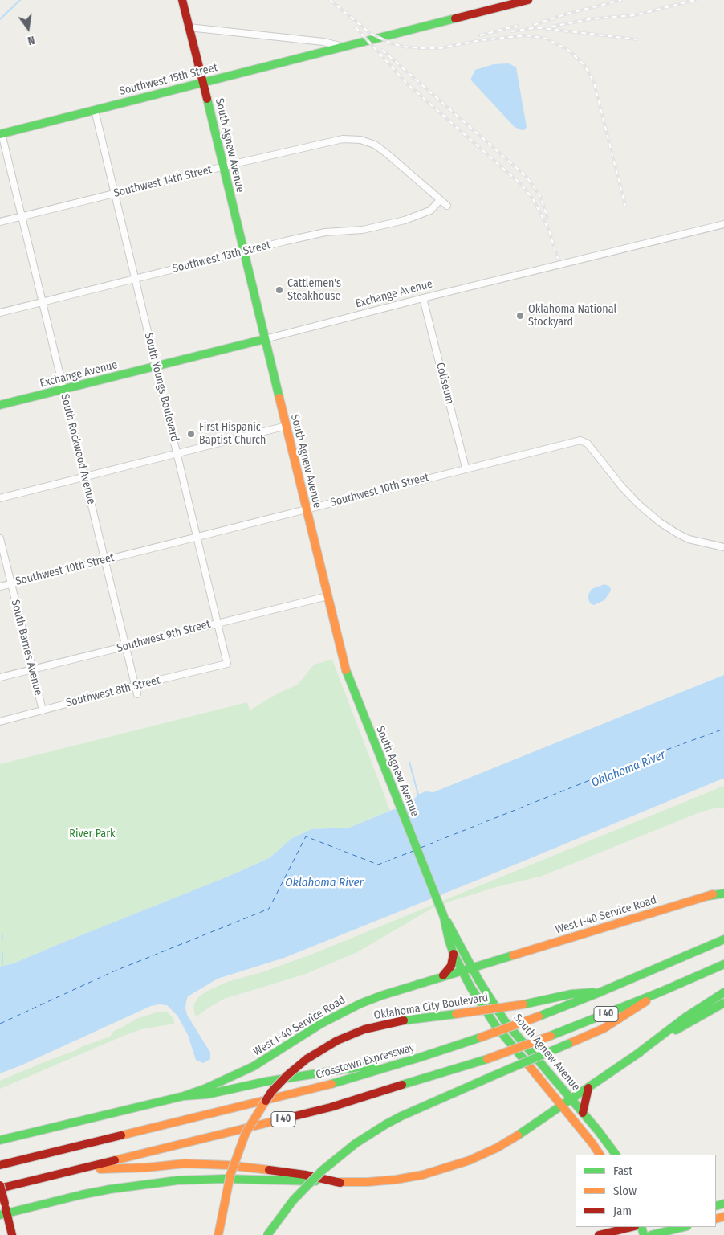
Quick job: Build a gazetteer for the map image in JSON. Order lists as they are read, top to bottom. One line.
{"streets":{"main road":["Southwest 15th Street","South Agnew Avenue","Exchange Avenue","West I-40 Service Road","Oklahoma City Boulevard","I 40","Crosstown Expressway"],"street":["Southwest 14th Street","Southwest 13th Street","Coliseum","South Youngs Boulevard","South Rockwood Avenue","Southwest 10th Street","Southwest 9th Street","South Barnes Avenue","Southwest 8th Street"]},"crossings":[["Southwest 15th Street","South Agnew Avenue"],["Southwest 15th Street","South Youngs Boulevard"],["Southwest 15th Street","South Rockwood Avenue"],["South Agnew Avenue","Southwest 14th Street"],["South Agnew Avenue","Southwest 13th Street"],["South Agnew Avenue","Exchange Avenue"],["South Agnew Avenue","Southwest 10th Street"],["South Agnew Avenue","Southwest 9th Street"],["South Agnew Avenue","West I-40 Service Road"],["Southwest 14th Street","Southwest 13th Street"],["Southwest 14th Street","South Youngs Boulevard"],["Southwest 14th Street","South Rockwood Avenue"],["Southwest 13th Street","South Youngs Boulevard"],["Southwest 13th Street","South Rockwood Avenue"],["Exchange Avenue","Coliseum"],["Exchange Avenue","South Youngs Boulevard"],["Exchange Avenue","South Rockwood Avenue"],["Coliseum","Southwest 10th Street"],["South Youngs Boulevard","Southwest 10th Street"],["South Youngs Boulevard","Southwest 9th Street"],["South Youngs Boulevard","Southwest 8th Street"],["South Rockwood Avenue","Southwest 10th Street"],["South Rockwood Avenue","Southwest 9th Street"],["South Rockwood Avenue","Southwest 8th Street"],["Southwest 10th Street","South Barnes Avenue"],["Southwest 9th Street","South Barnes Avenue"],["South Barnes Avenue","Southwest 8th Street"],["Oklahoma City Boulevard","Crosstown Expressway"]],"water":["Oklahoma River"],"parks":["River Park"],"places":["Cattlemen's Steakhouse","Oklahoma National Stockyard","First Hispanic Baptist Church"],"legend":["Fast","Slow","Jam"],"north":"bottom"}
